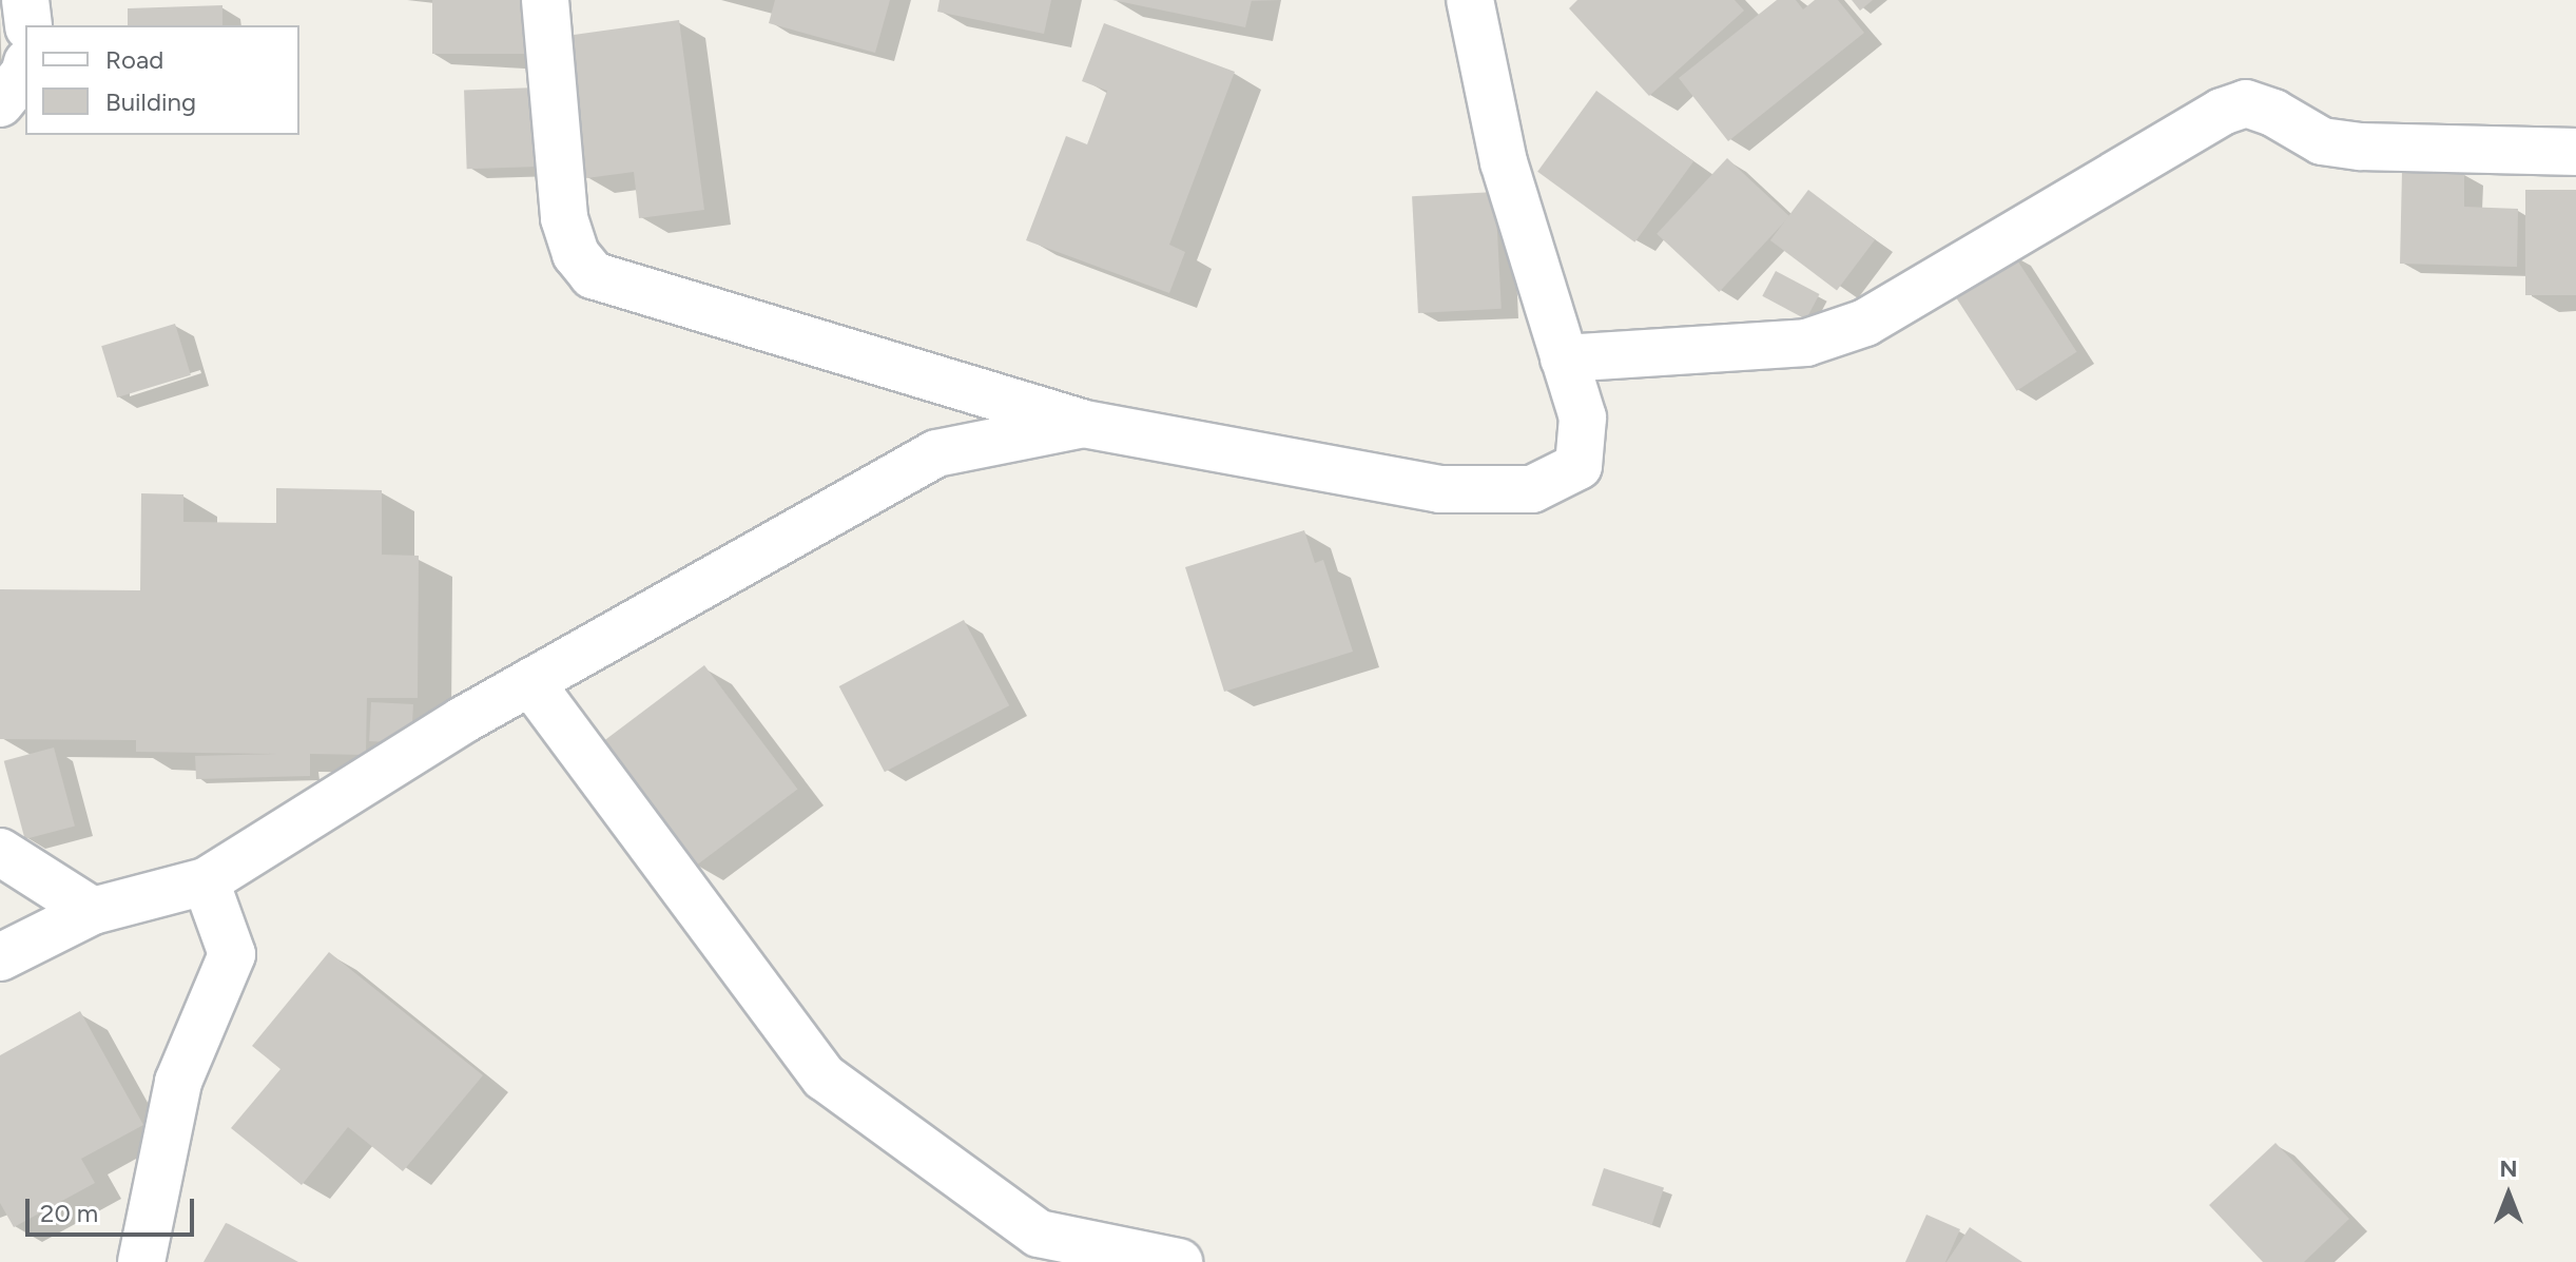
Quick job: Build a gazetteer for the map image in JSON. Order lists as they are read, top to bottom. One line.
{"legend":["Road","Building"],"scale_bar":"20 m","north":"top"}
